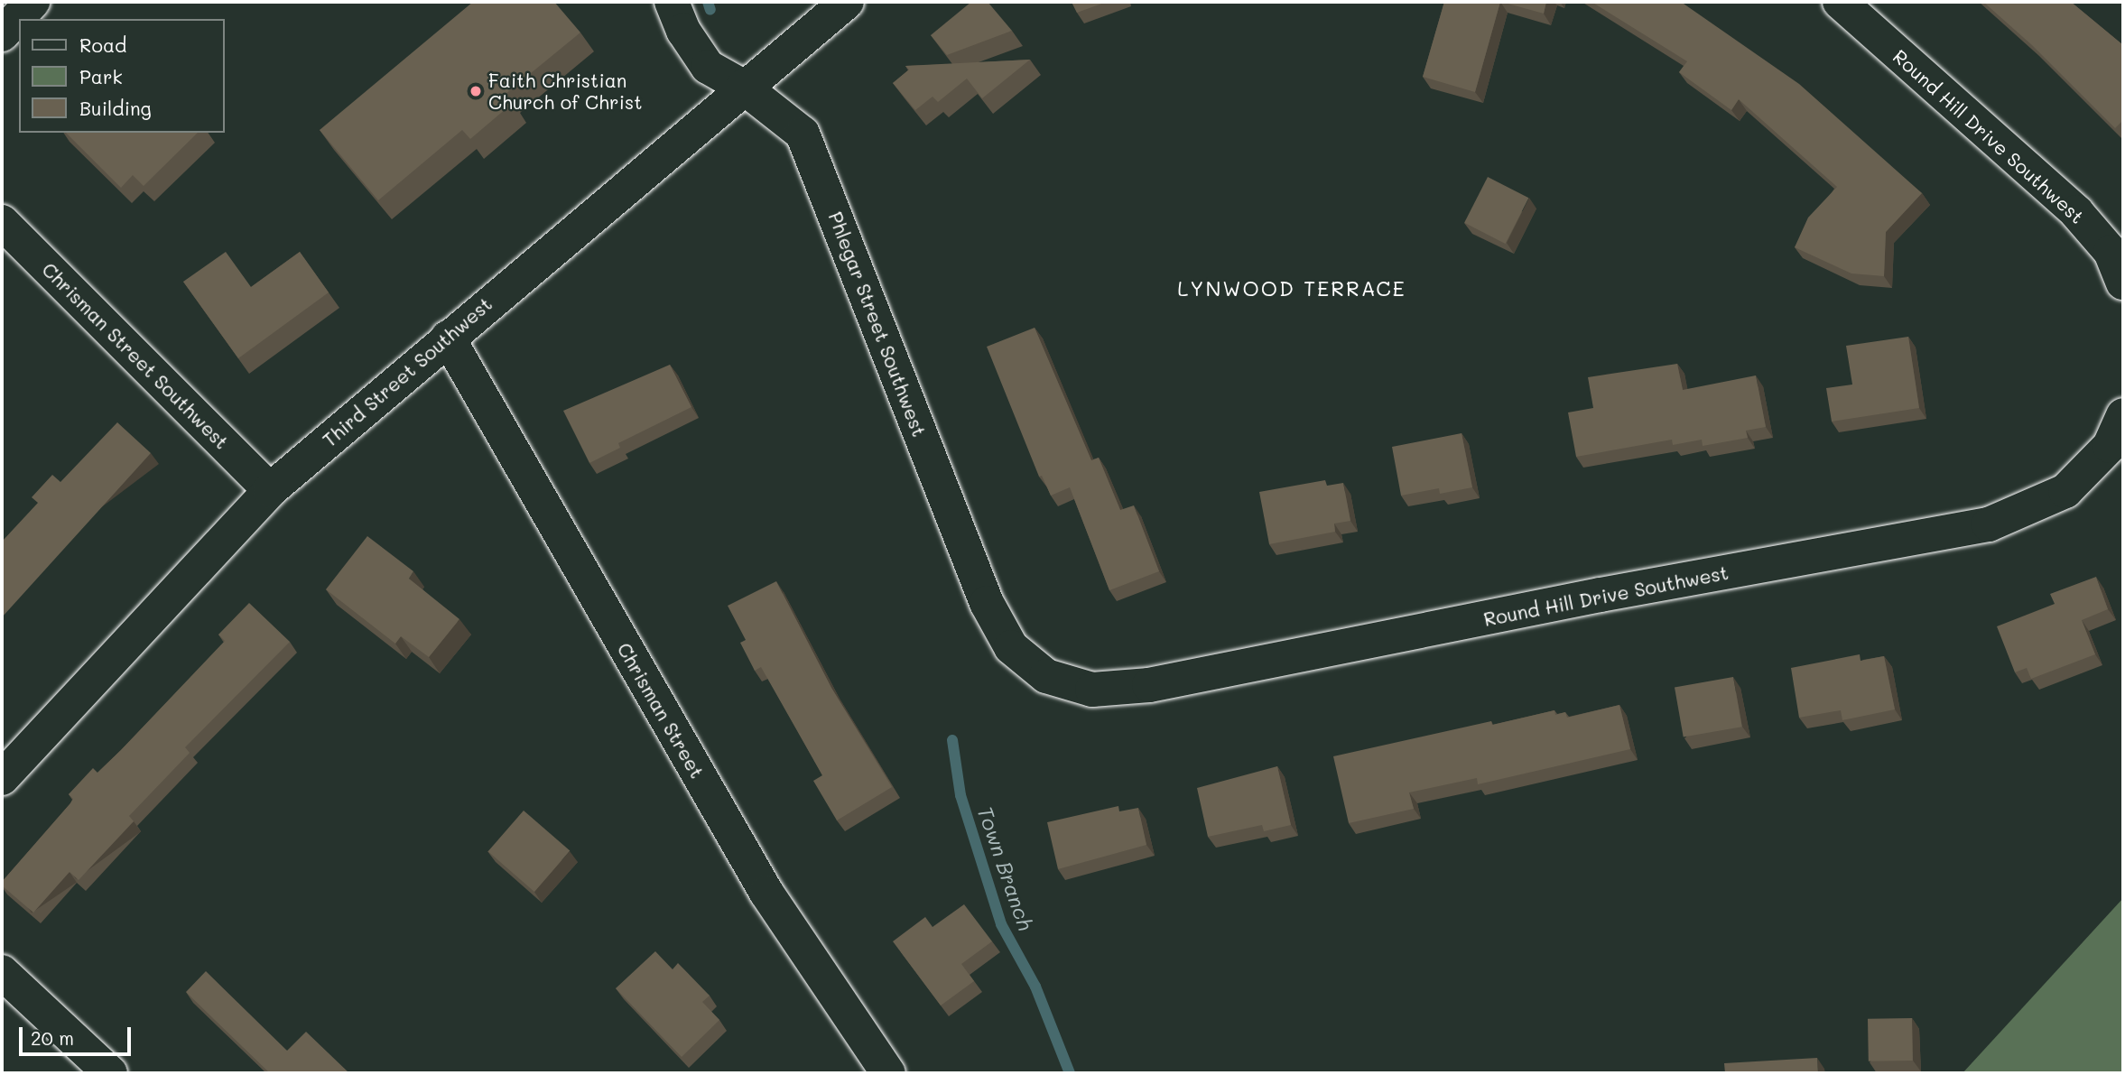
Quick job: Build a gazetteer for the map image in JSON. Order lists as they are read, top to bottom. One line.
{"streets":{"street":["Round Hill Drive Southwest","Phlegar Street Southwest","Chrisman Street Southwest","Third Street Southwest","Chrisman Street"]},"crossings":[["Round Hill Drive Southwest","Phlegar Street Southwest"],["Phlegar Street Southwest","Third Street Southwest"],["Chrisman Street Southwest","Third Street Southwest"],["Third Street Southwest","Chrisman Street"]],"districts":["LYNWOOD TERRACE"],"water":["Town Branch"],"places":["Faith Christian Church of Christ"],"legend":["Road","Park","Building"],"scale_bar":"20 m"}
